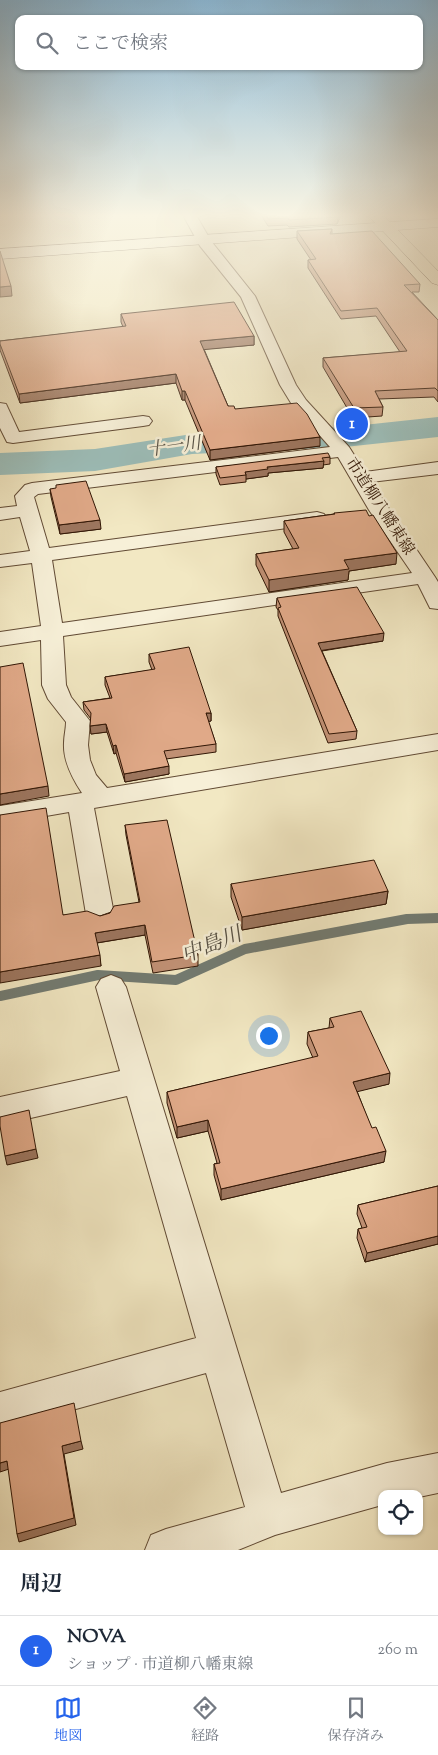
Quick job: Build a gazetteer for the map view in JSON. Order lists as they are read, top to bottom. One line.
{"streets":{"street":["市道柳八幡東線"]},"water":["十一川","中島川"],"page":{"search":"ここで検索","pins":"1","heading":"周辺","list":[{"mark":"1","name":"NOVA","note":"ショップ · 市道柳八幡東線","value":"260 m"}],"nav":["地図","経路","保存済み"]}}
